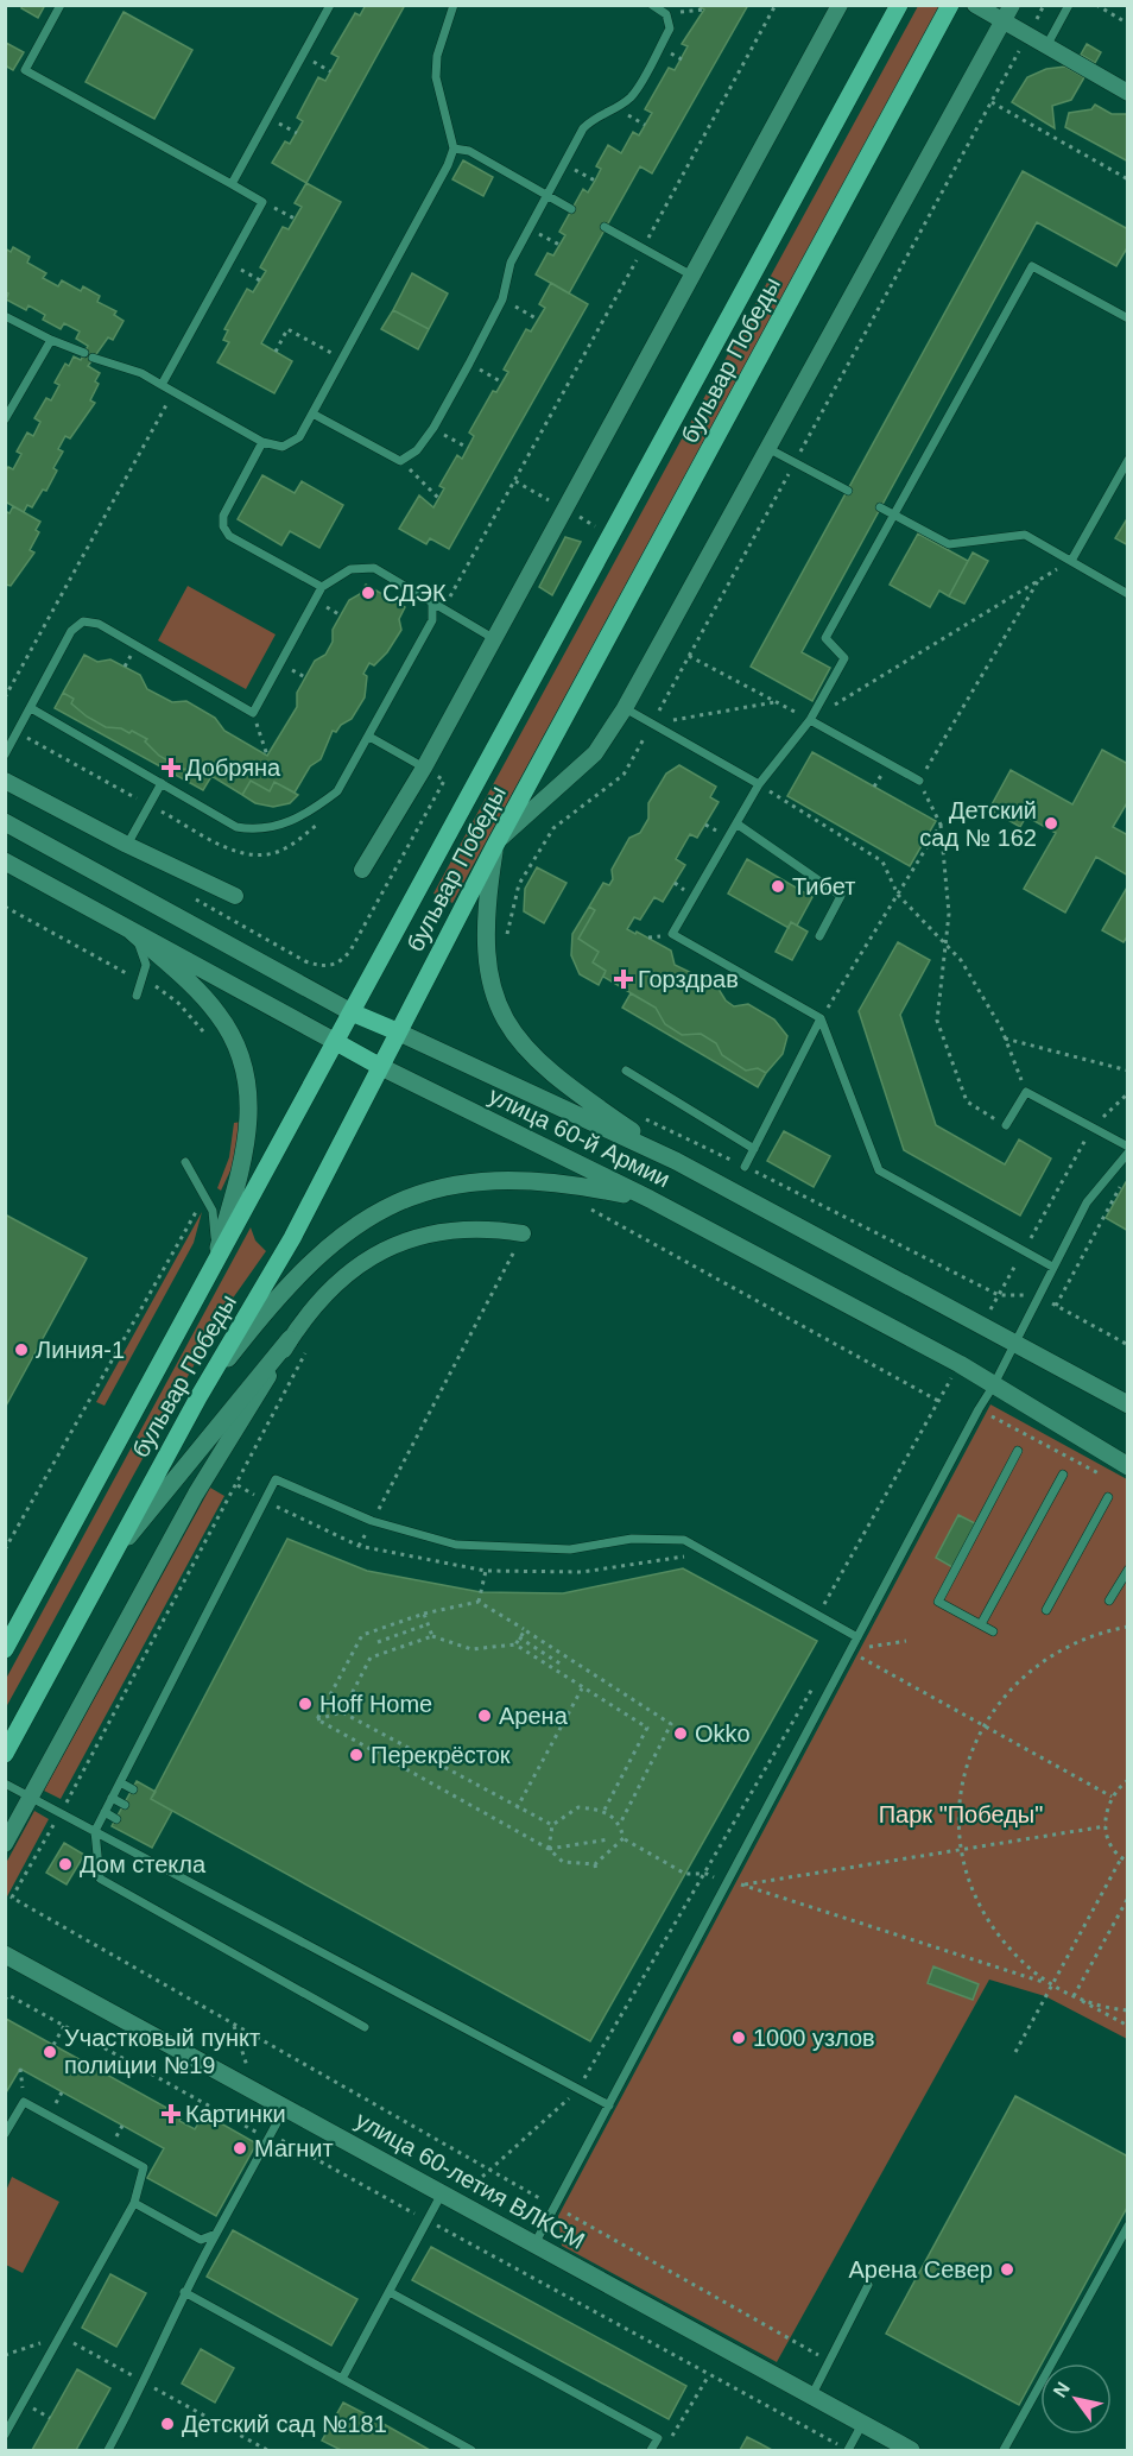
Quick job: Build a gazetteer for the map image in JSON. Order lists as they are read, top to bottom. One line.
{"streets":{"main road":["бульвар Победы","улица 60-й Армии","улица 60-летия ВЛКСМ"]},"crossings":[["бульвар Победы","улица 60-й Армии"]],"parks":["Парк \"Победы\""],"places":{"other":["СДЭК","Детский сад № 162","Тибет","Линия-1","Hoff Home","Арена","Okko","Перекрёсток","Дом стекла","1000 узлов","Участковый пункт полиции №19","Магнит","Арена Север","Детский сад №181"],"health":["Добряна","Горздрав","Картинки"]},"north":"top left"}
